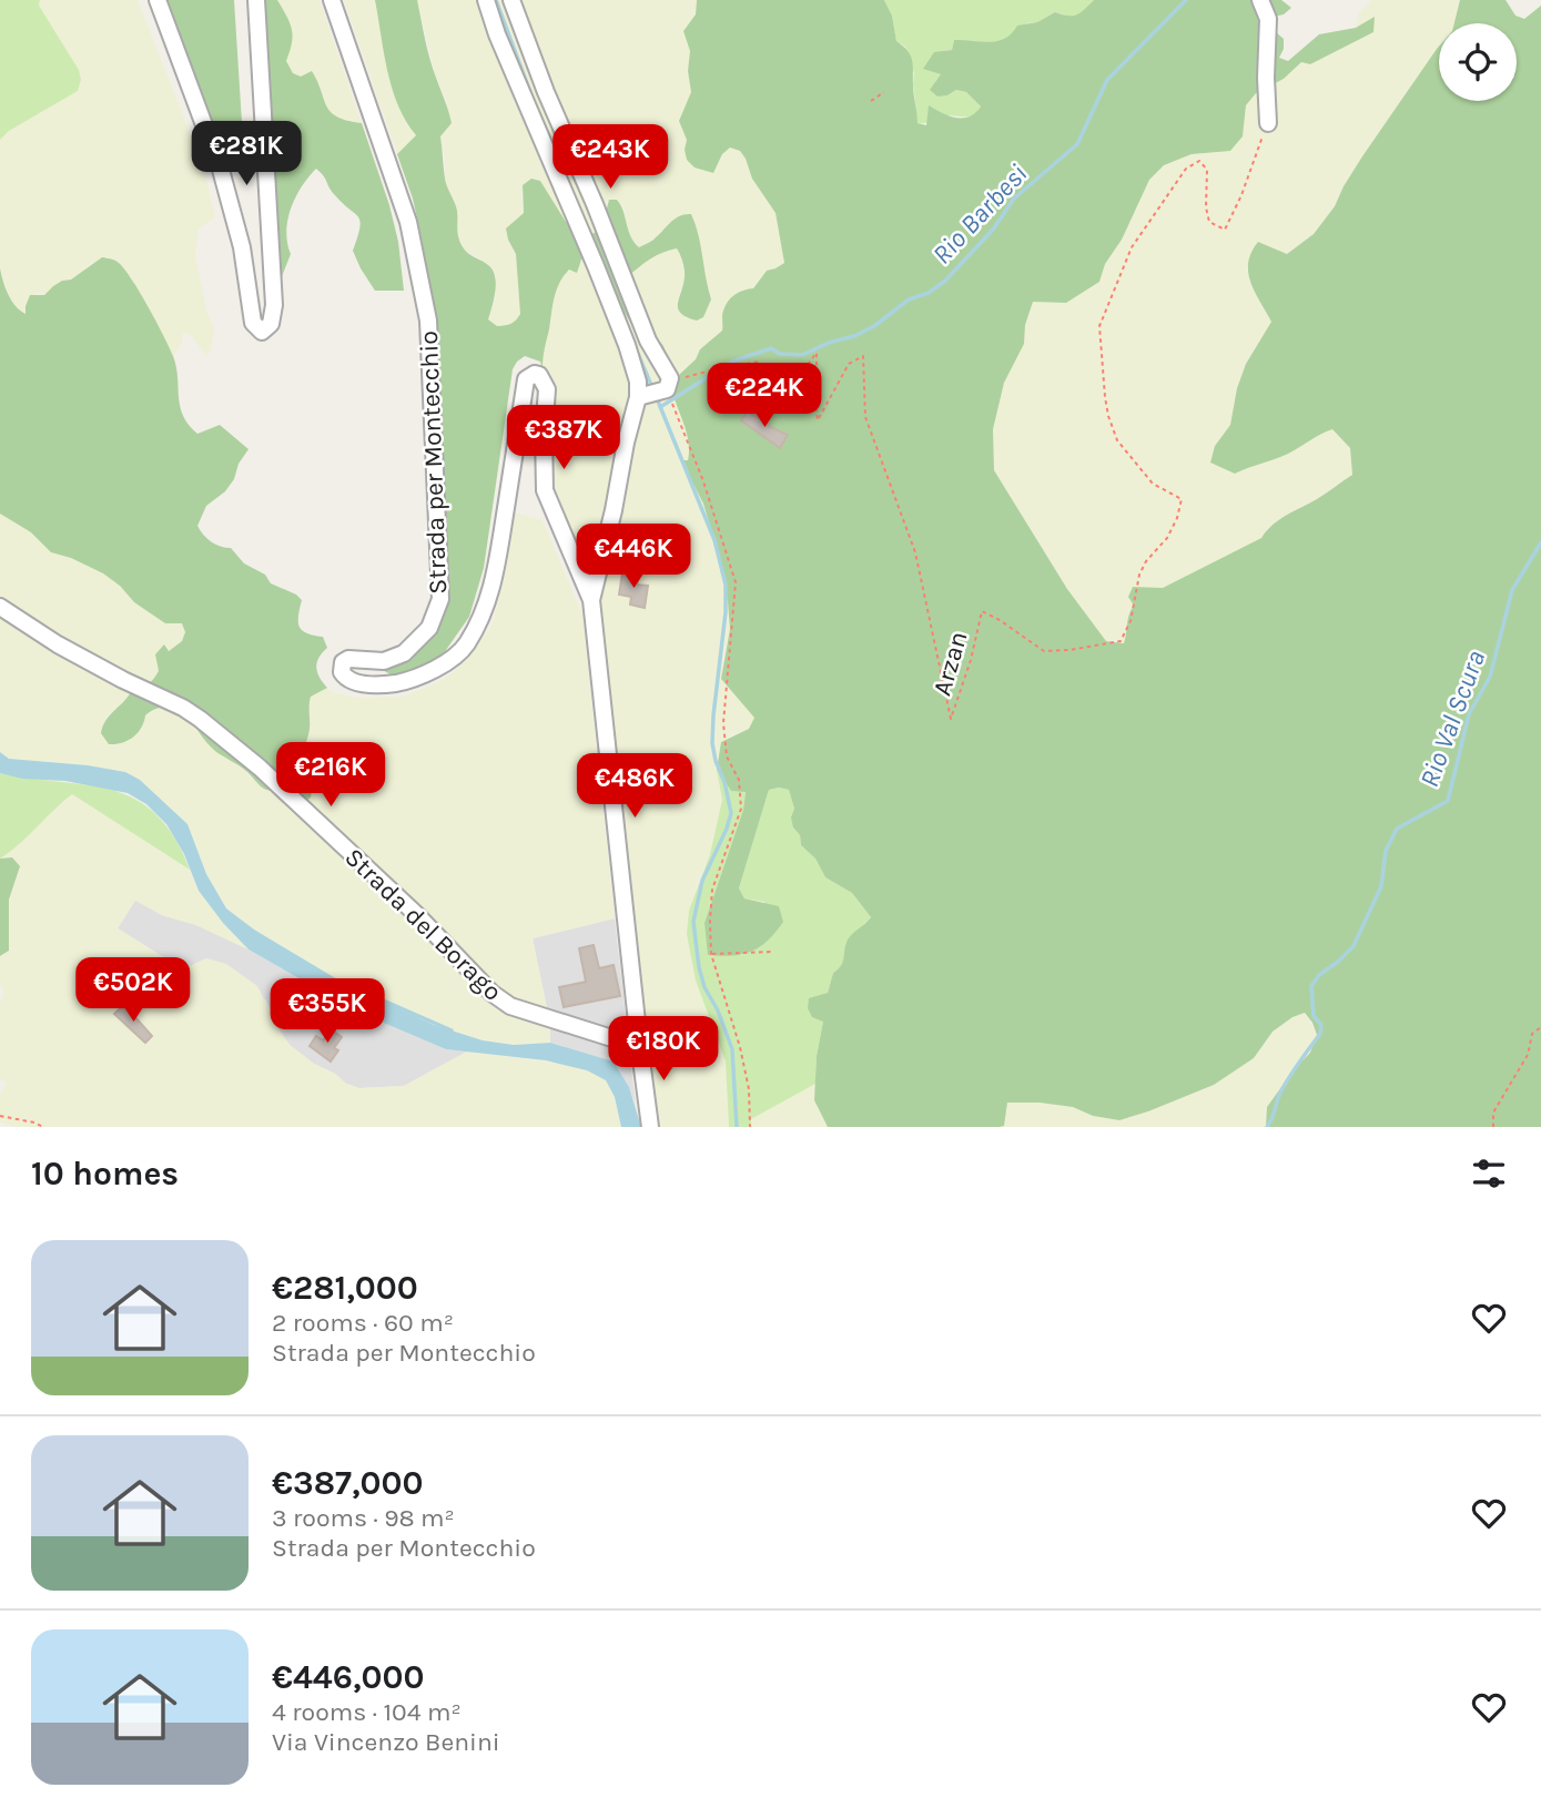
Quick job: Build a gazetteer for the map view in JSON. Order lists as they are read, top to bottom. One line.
{"streets":{"street":["Strada per Montecchio","Strada del Borago"],"path":["Arzan"]},"water":["Rio Barbesi","Rio Val Scura"],"page":{"price":["€281K","€243K","€224K","€387K","€446K","€216K","€486K","€502K","€355K","€180K"],"heading":"10 homes","list":[{"name":"€281,000","note":"2 rooms · 60 m² · Strada per Montecchio"},{"name":"€387,000","note":"3 rooms · 98 m² · Strada per Montecchio"},{"name":"€446,000","note":"4 rooms · 104 m² · Via Vincenzo Benini"}]}}
